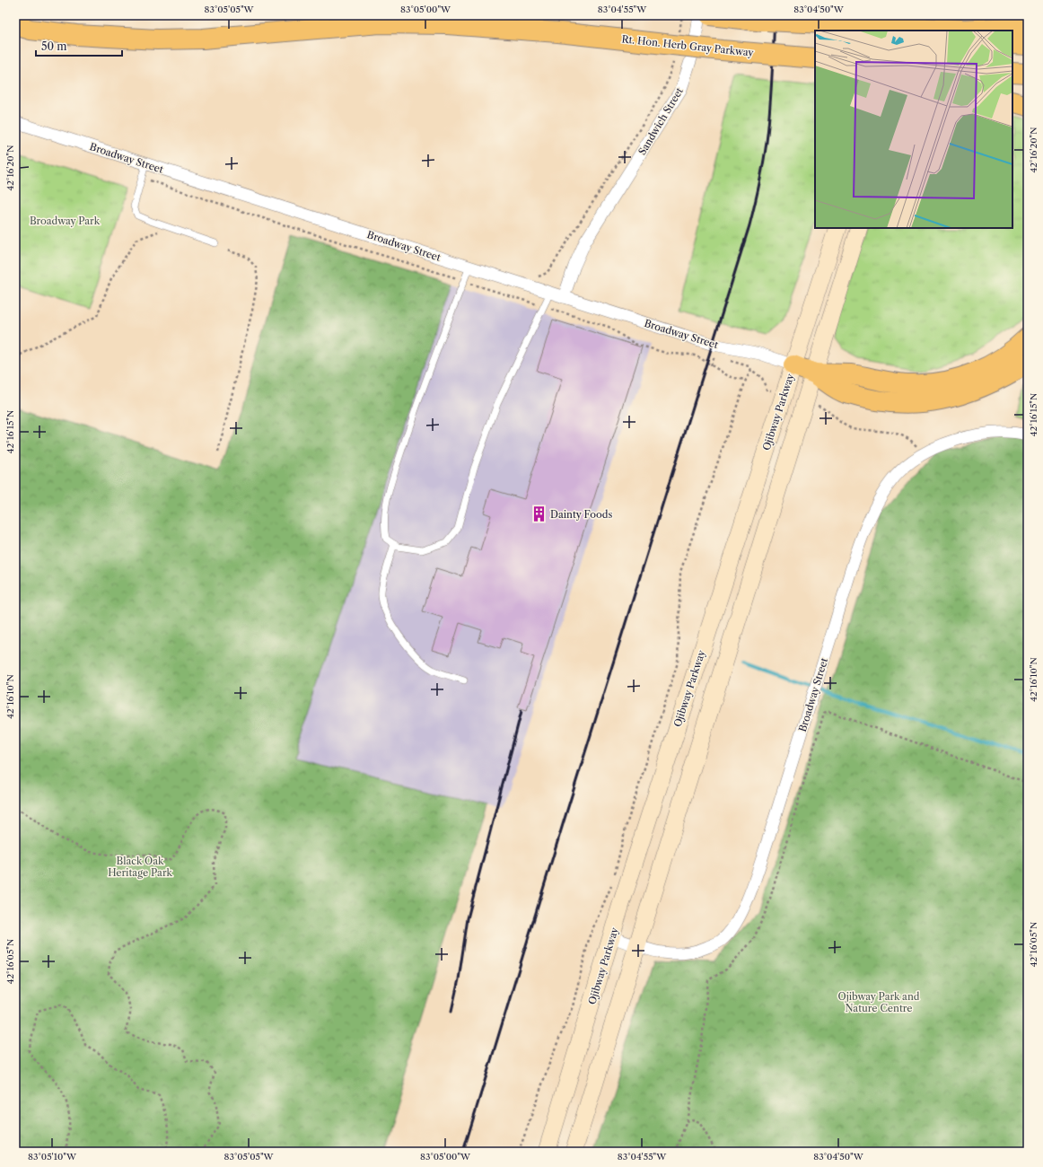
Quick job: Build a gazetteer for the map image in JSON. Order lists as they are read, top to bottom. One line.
{"streets":{"highway":["Rt. Hon. Herb Gray Parkway"],"main road":["Ojibway Parkway"],"street":["Sandwich Street","Broadway Street"]},"crossings":[["Sandwich Street","Broadway Street"],["Broadway Street","Ojibway Parkway"]],"parks":["Broadway Park","Black Oak Heritage Park","Ojibway Park and Nature Centre"],"places":{"building":["Dainty Foods"]},"scale_bar":"50 m","coordinates":["83°05'05\"W","83°05'00\"W","83°04'55\"W","83°04'50\"W","42°16'20\"N","42°16'15\"N","42°16'10\"N","42°16'05\"N","83°05'10\"W"]}
